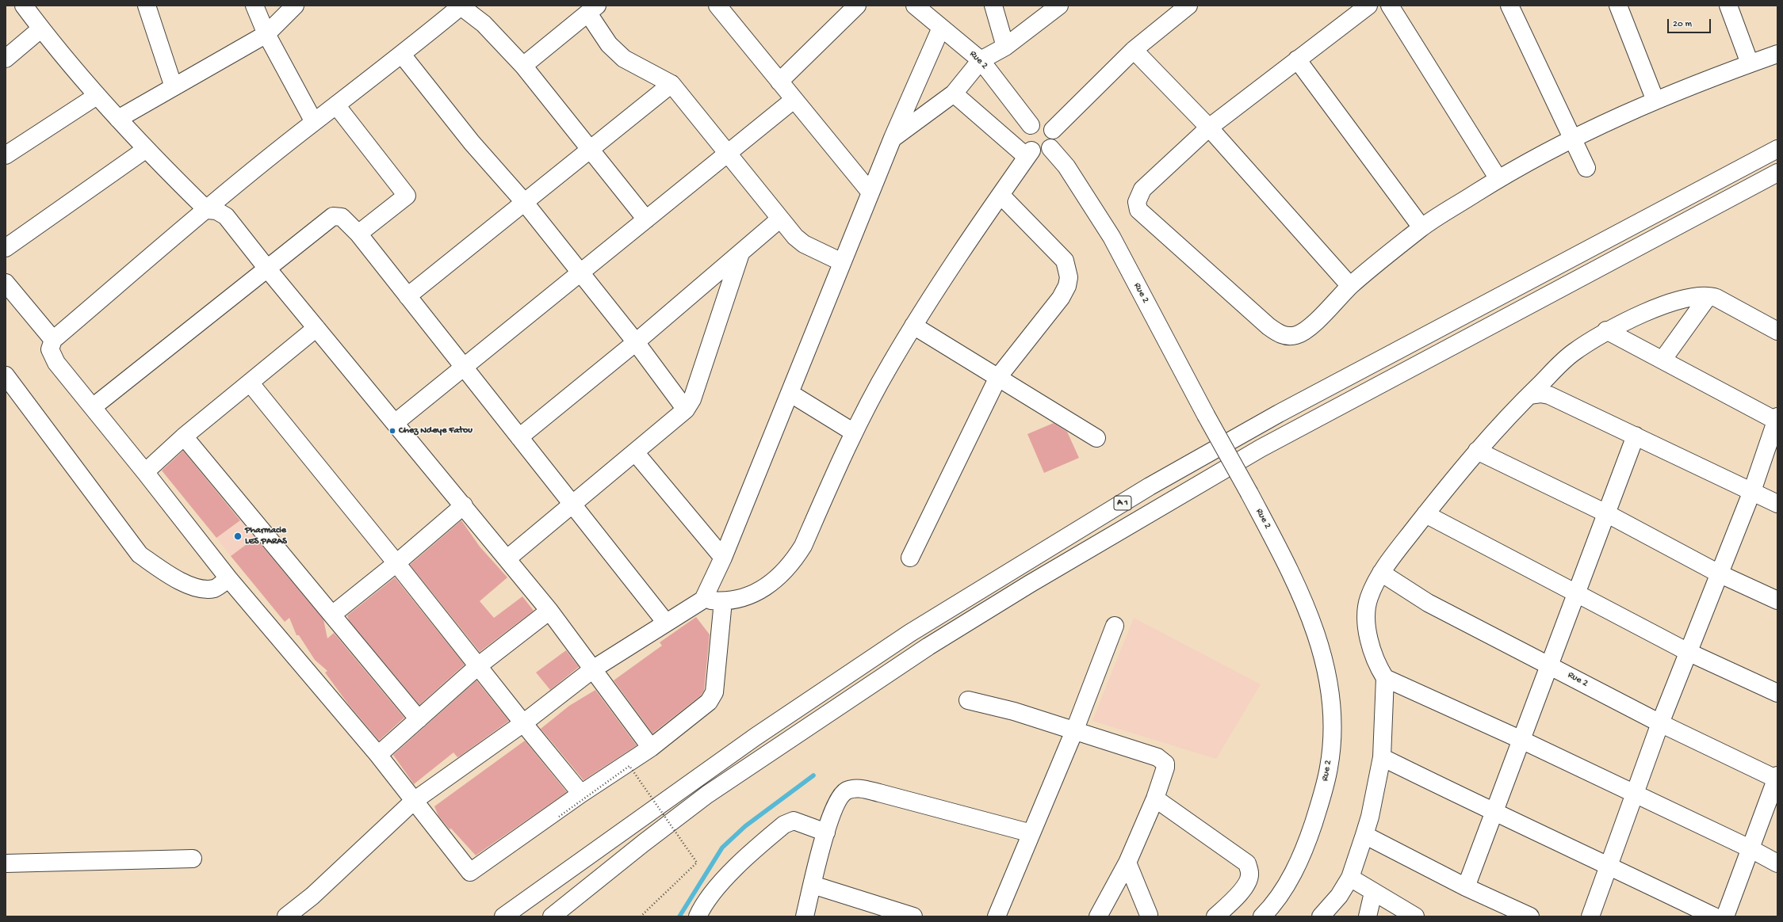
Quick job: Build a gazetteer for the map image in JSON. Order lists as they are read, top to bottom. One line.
{"streets":{"main road":["Rue 2","A 1"]},"places":["Chez Ndeye Fatou","Pharmacie LES PARAS"],"scale_bar":"20 m"}
